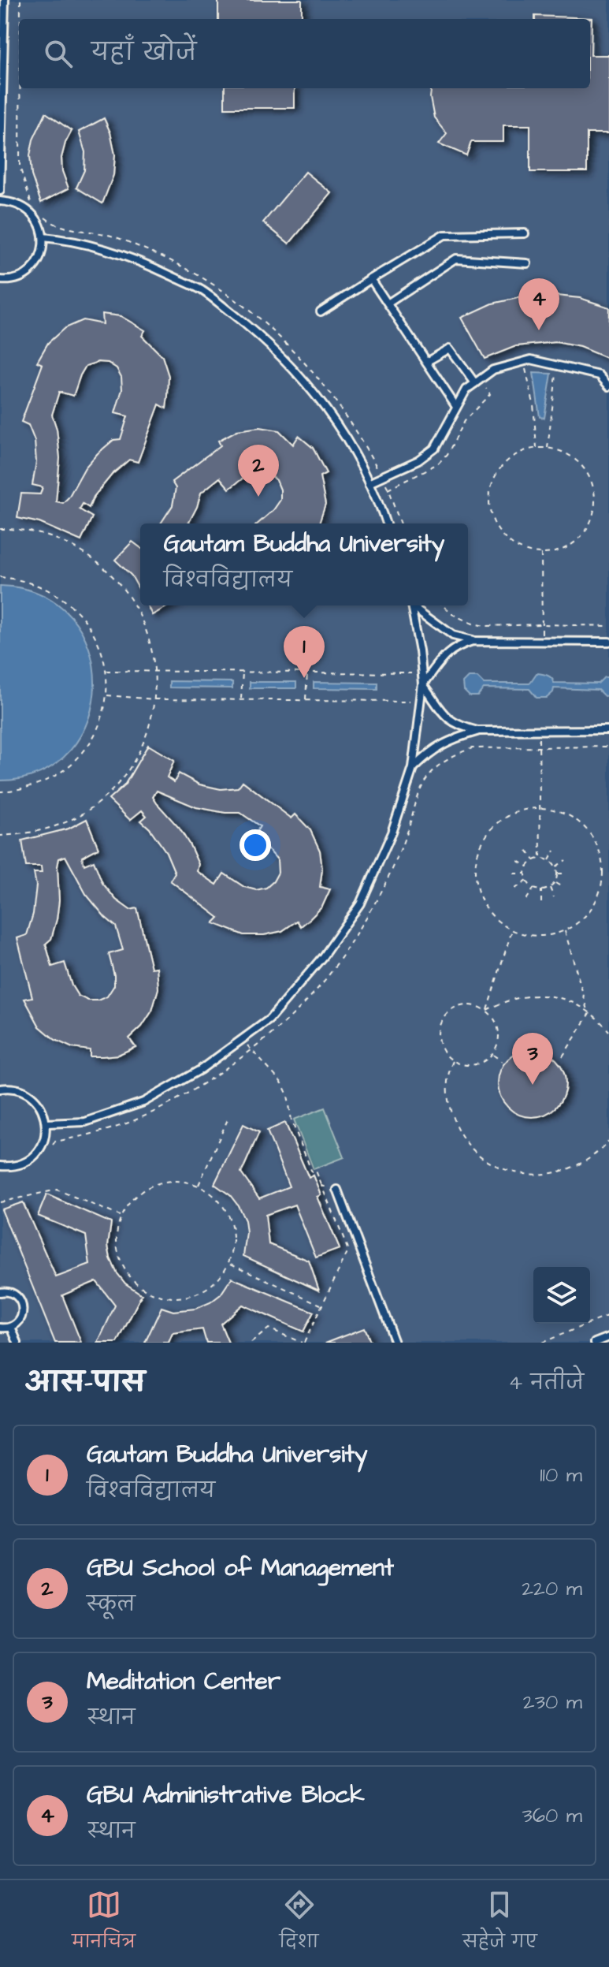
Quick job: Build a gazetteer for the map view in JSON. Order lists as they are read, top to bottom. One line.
{"page":{"search":"यहाँ खोजें","pins":["4","2","1","3"],"popup":["Gautam Buddha University","विश्वविद्यालय"],"heading":["आस-पास","4 नतीजे"],"list":[{"mark":"1","name":"Gautam Buddha University","note":"विश्वविद्यालय","value":"110 m"},{"mark":"2","name":"GBU School of Management","note":"स्कूल","value":"220 m"},{"mark":"3","name":"Meditation Center","note":"स्थान","value":"230 m"},{"mark":"4","name":"GBU Administrative Block","note":"स्थान","value":"360 m"}],"nav":["मानचित्र","दिशा","सहेजे गए"]}}
